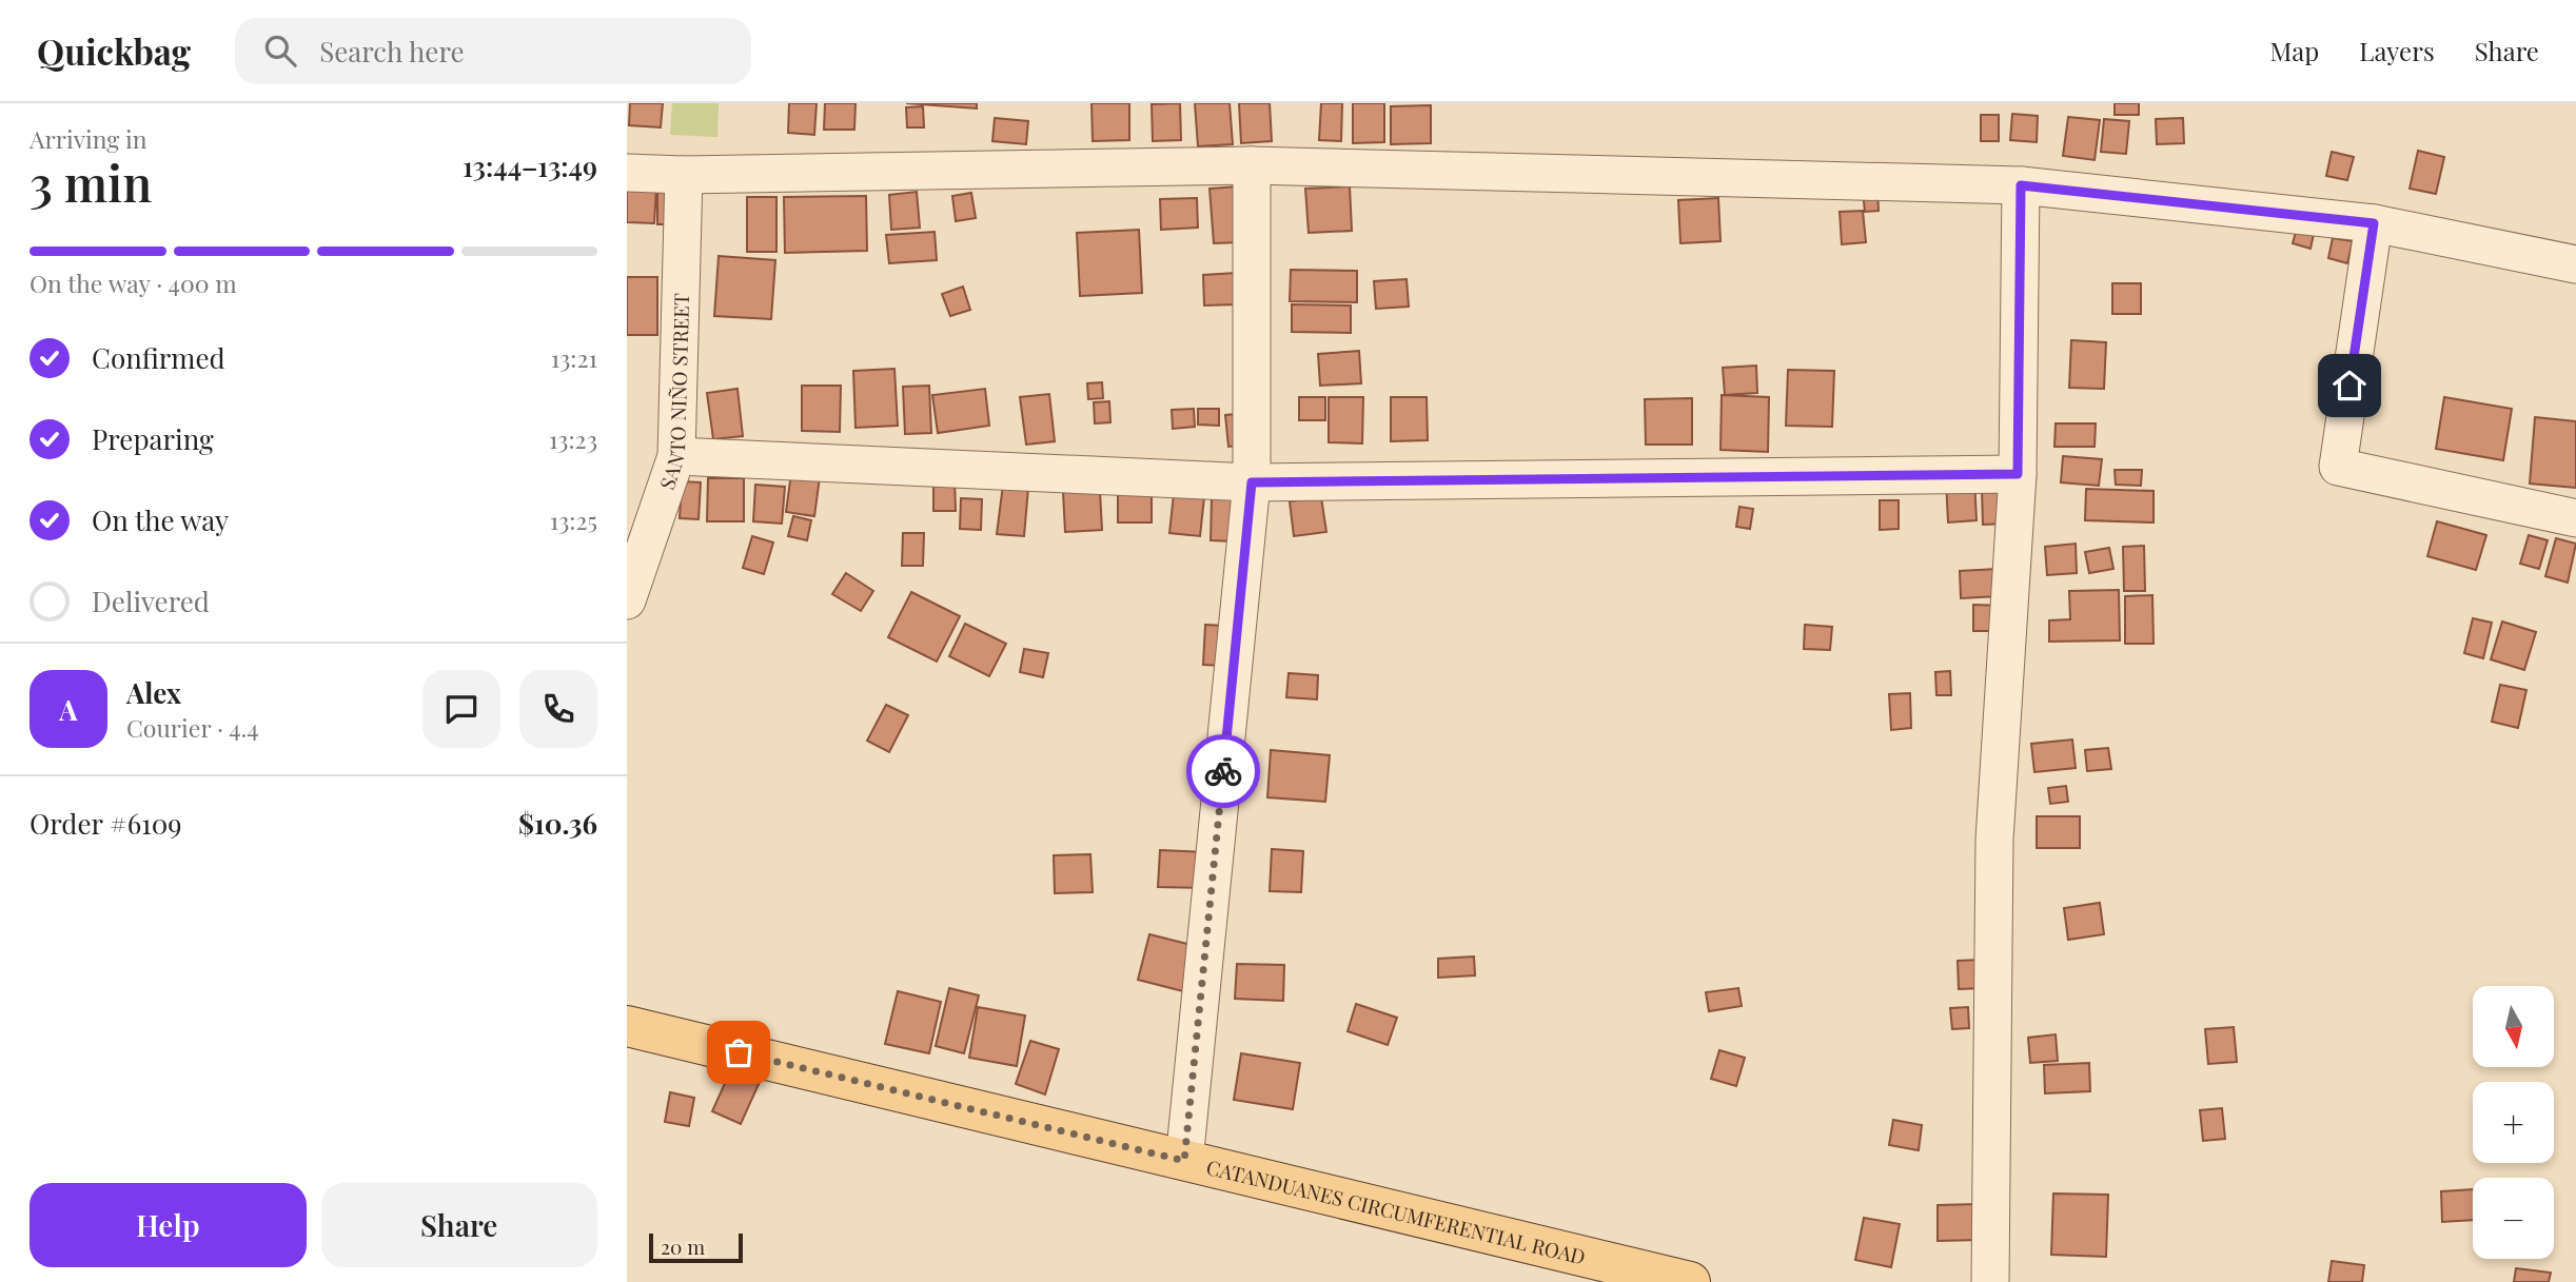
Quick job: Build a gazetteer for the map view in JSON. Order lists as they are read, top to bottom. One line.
{"streets":{"main road":["CATANDUANES CIRCUMFERENTIAL ROAD"],"street":["SANTO NIÑO STREET"]},"scale_bar":"20 m","north":"bottom","page":{"header":"Quickbag","search":"Search here","nav":["Map","Layers","Share"],"heading":["3 min","Arriving in","13:44–13:49"],"panel":["Alex","Courier · 4.4","Order #6109","$10.36"],"bar":"On the way · 400 m","list":[["Confirmed","13:21"],["Preparing","13:23"],["On the way","13:25"],"Delivered"],"round":"A","map_buttons":["+","−"],"buttons":["Help","Share"],"scale":"20 m"}}
